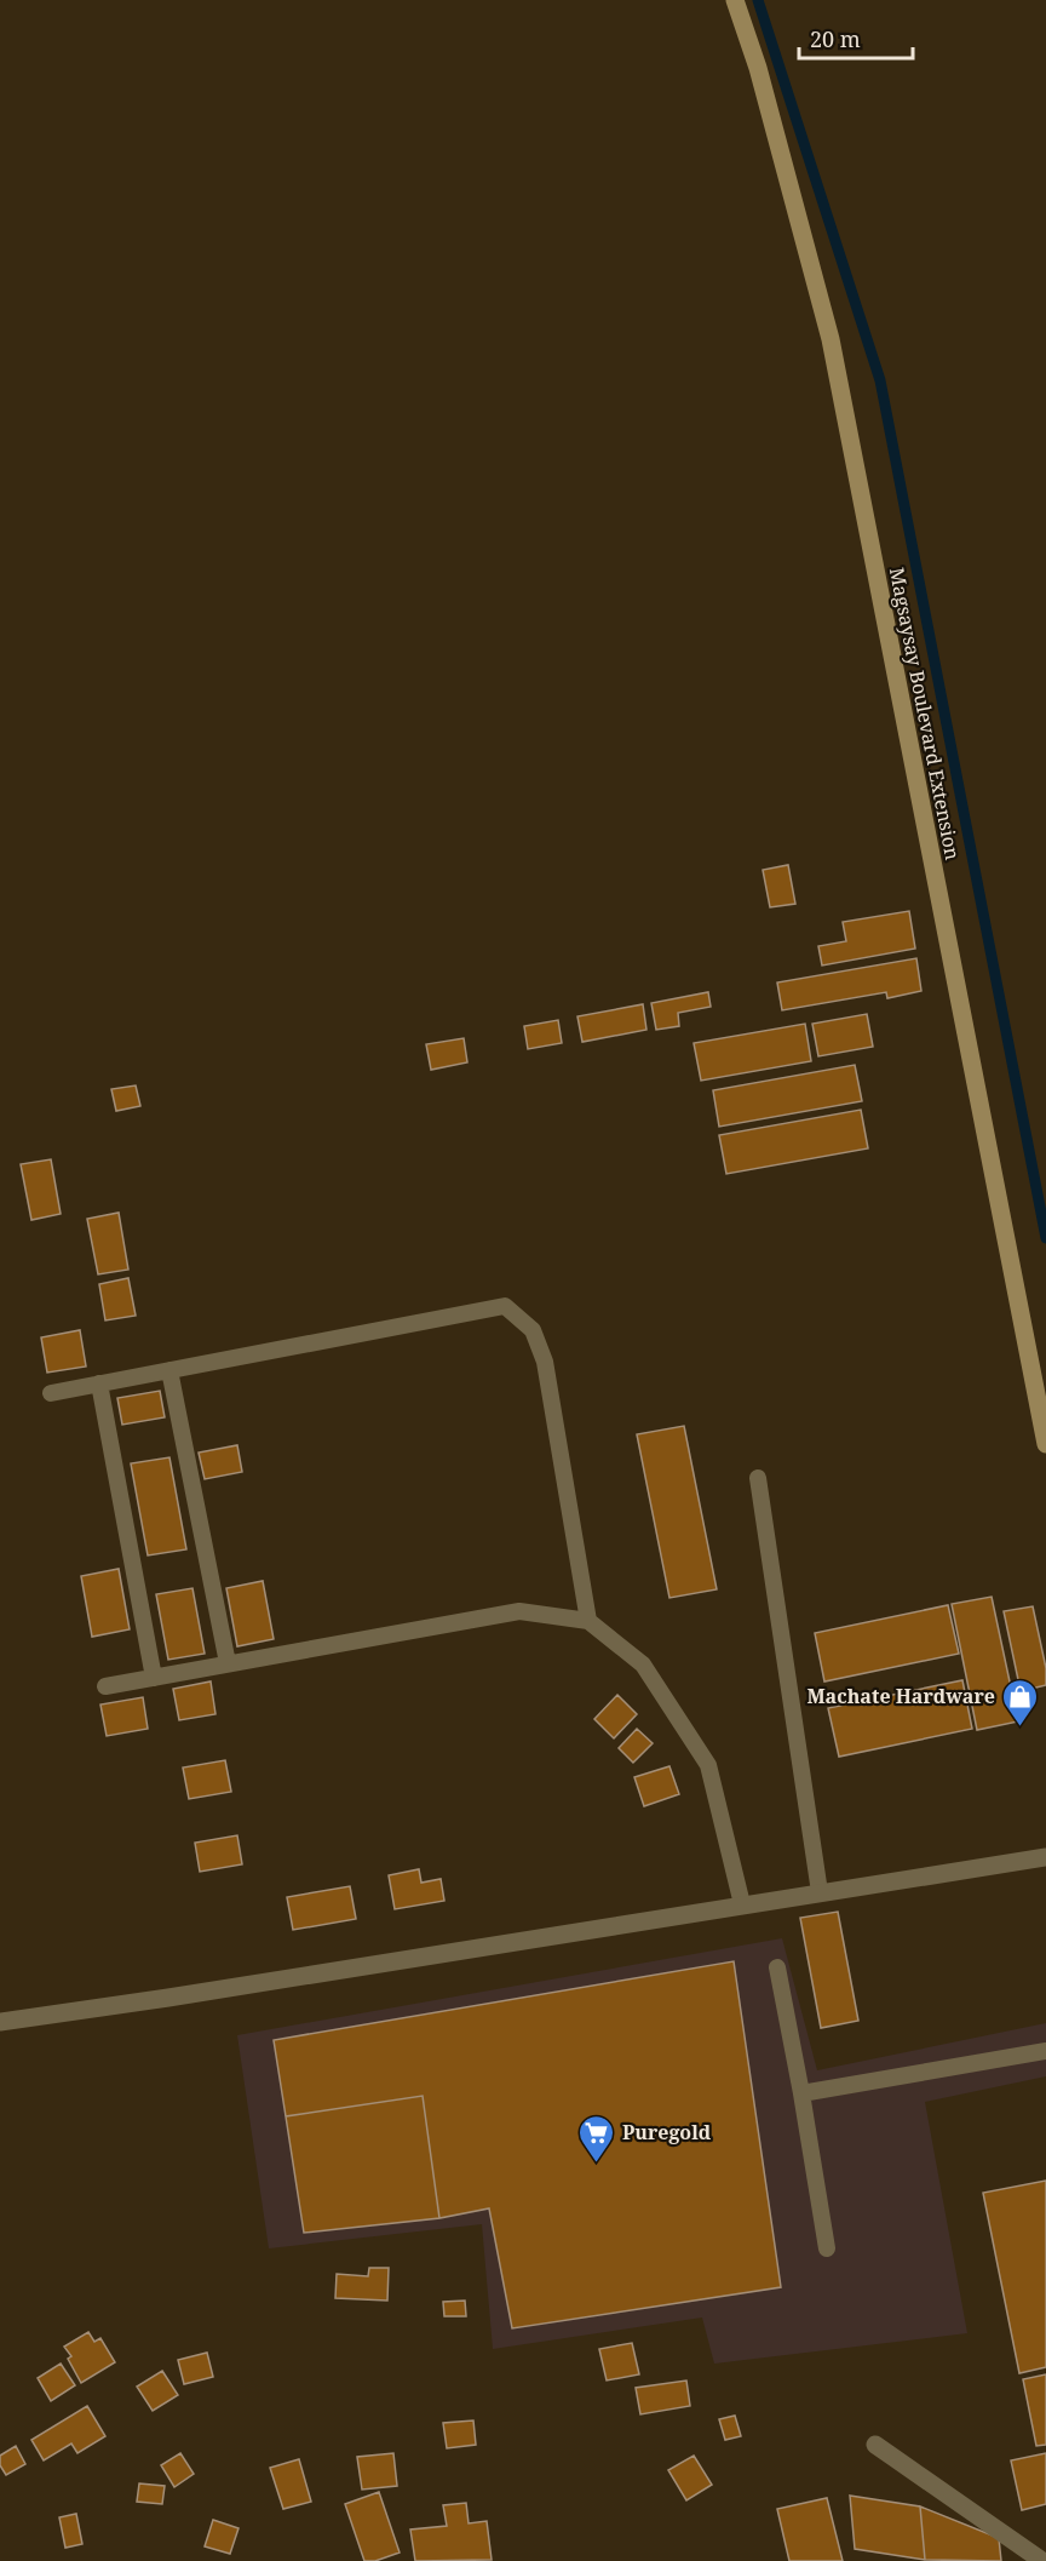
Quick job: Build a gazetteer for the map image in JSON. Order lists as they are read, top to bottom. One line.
{"streets":{"street":["Magsaysay Boulevard Extension"]},"places":{"shop":["Machate Hardware"],"supermarket":["Puregold"]},"scale_bar":"20 m"}
